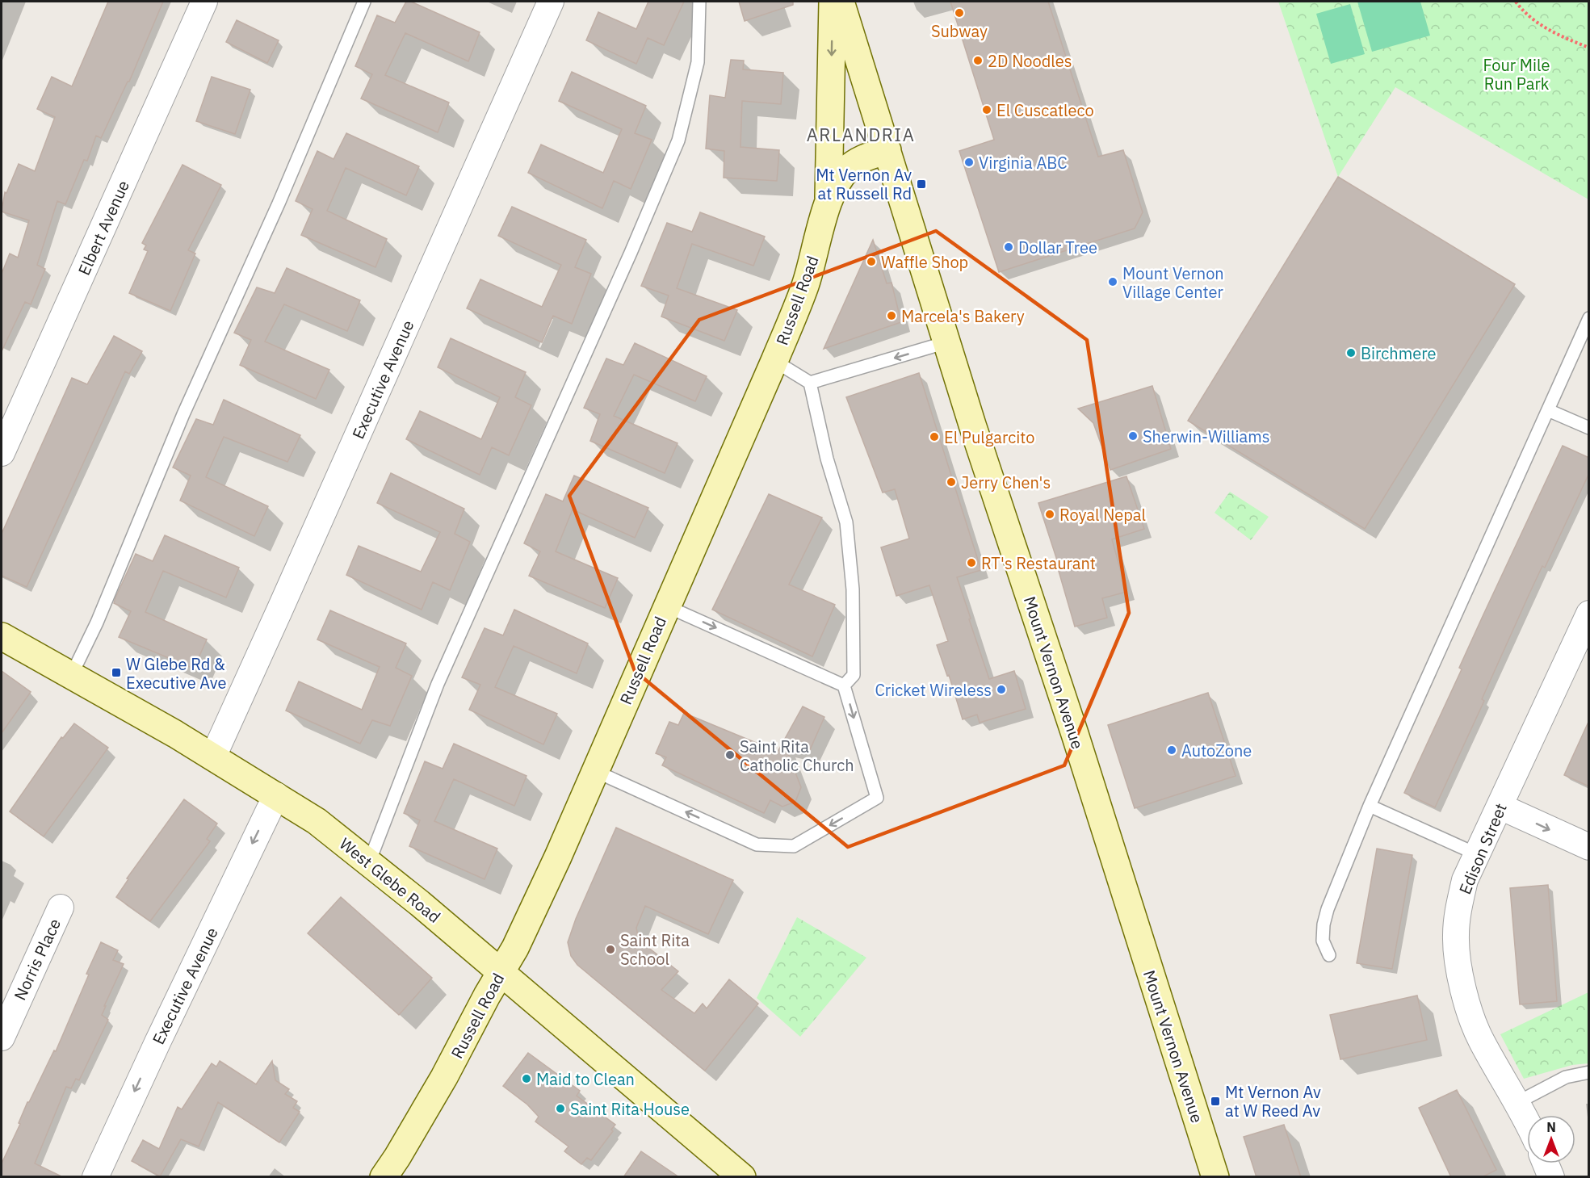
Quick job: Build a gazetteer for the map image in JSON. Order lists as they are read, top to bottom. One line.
{"streets":{"main road":["Russell Road","Mount Vernon Avenue","West Glebe Road"],"street":["Elbert Avenue","Executive Avenue","Edison Street","Norris Place"]},"crossings":[["Russell Road","Mount Vernon Avenue"],["Russell Road","West Glebe Road"],["Executive Avenue","West Glebe Road"]],"districts":["ARLANDRIA"],"parks":["Four Mile Run Park"],"places":{"other":["Subway","2D Noodles","El Cuscatleco","Virginia ABC","Dollar Tree","Waffle Shop","Mount Vernon Village Center","Marcela's Bakery","Birchmere","Sherwin-Williams","El Pulgarcito","Jerry Chen's","Royal Nepal","RT's Restaurant","Cricket Wireless","AutoZone","Saint Rita Catholic Church","Saint Rita School","Maid to Clean","Saint Rita House"],"transit":["Mt Vernon Av at Russell Rd","W Glebe Rd & Executive Ave","Mt Vernon Av at W Reed Av"]},"north":"top"}
